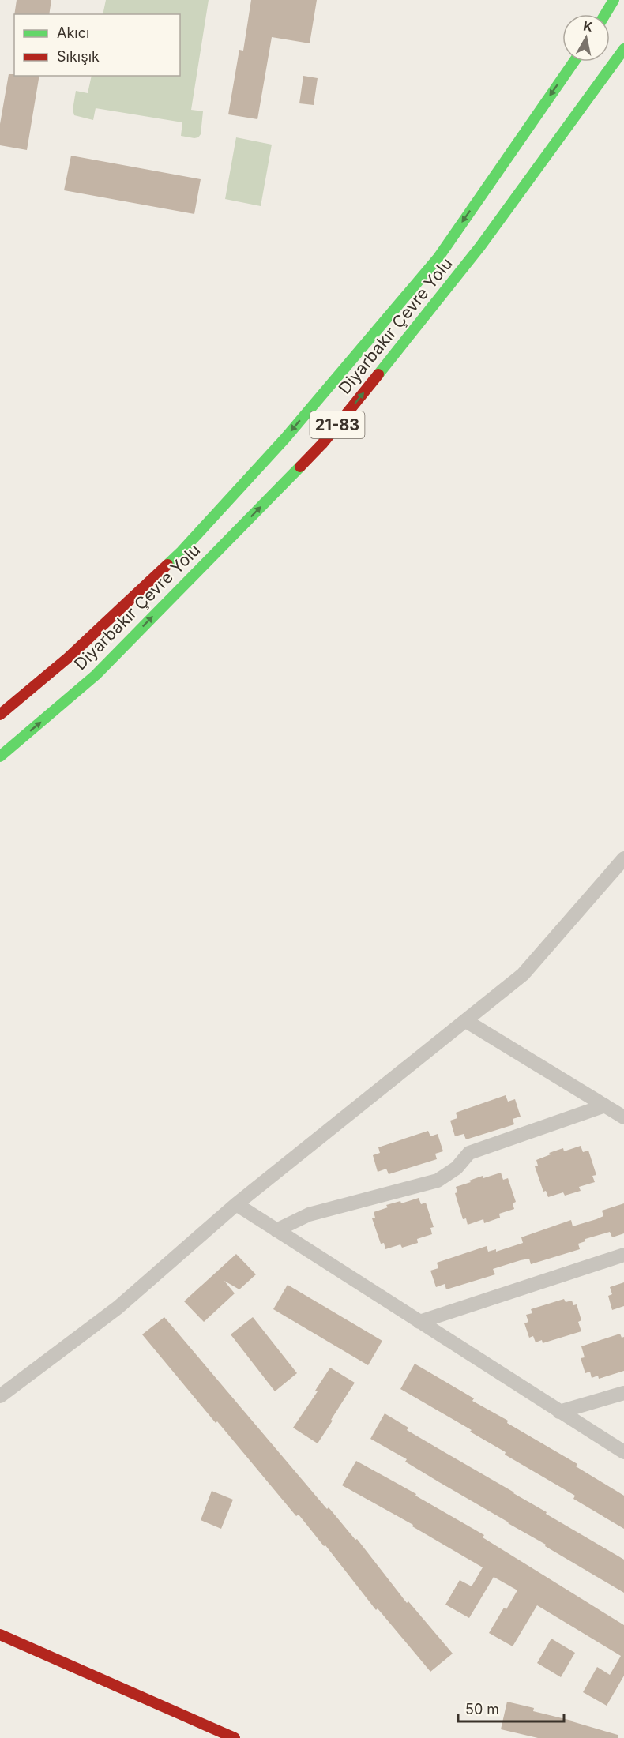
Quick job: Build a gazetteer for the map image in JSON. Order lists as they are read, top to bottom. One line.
{"streets":{"main road":["Diyarbakır Çevre Yolu","21-83"]},"legend":["Akıcı","Sıkışık"],"scale_bar":"50 m","north":"top"}
